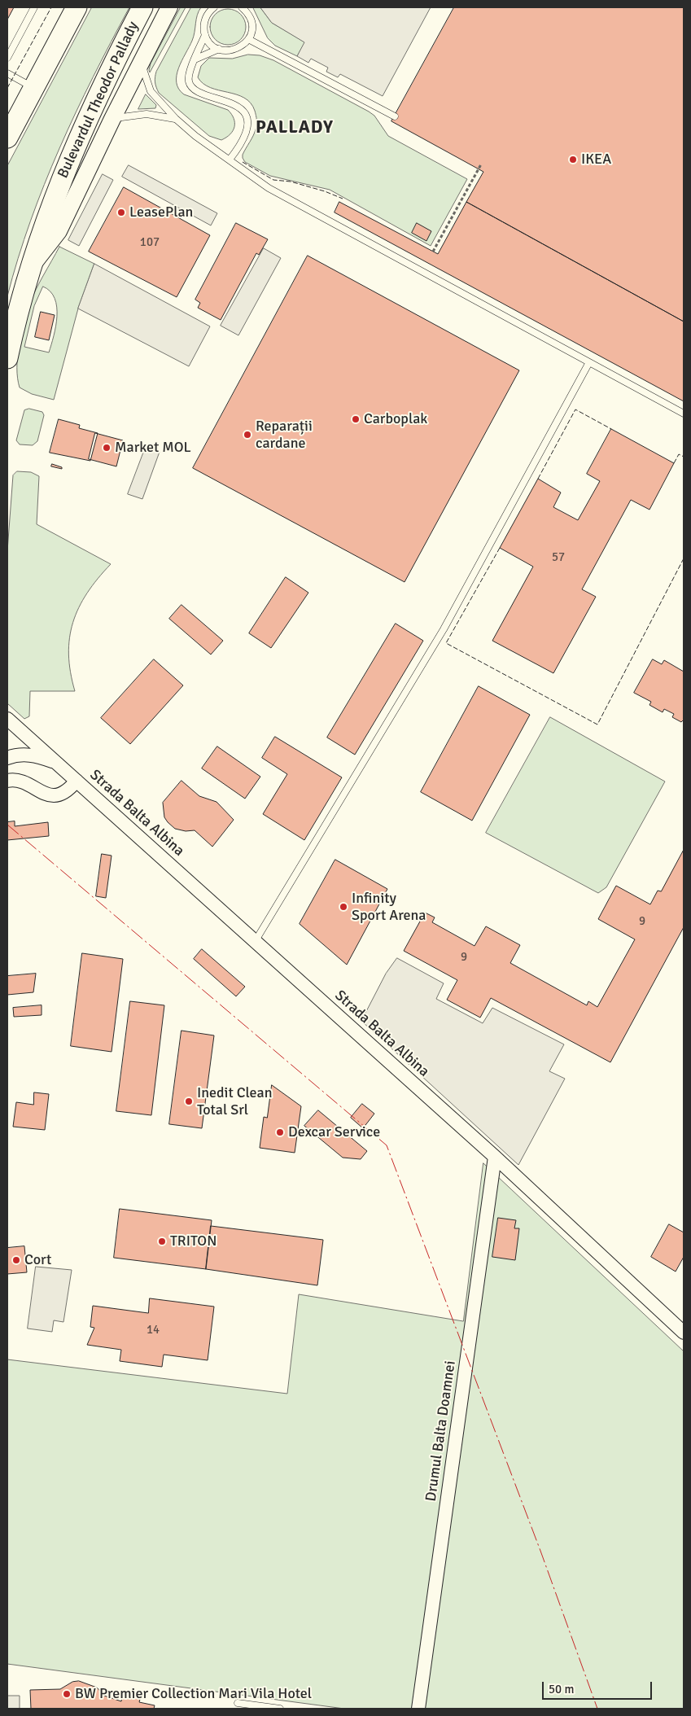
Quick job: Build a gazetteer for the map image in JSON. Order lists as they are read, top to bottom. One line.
{"streets":{"main road":["Bulevardul Theodor Pallady"],"street":["Strada Balta Albina","Drumul Balta Doamnei"]},"crossings":[["Strada Balta Albina","Drumul Balta Doamnei"]],"districts":["PALLADY"],"places":["IKEA","LeasePlan","Carboplak","Reparații cardane","Market MOL","Infinity Sport Arena","Inedit Clean Total Srl","Dexcar Service","TRITON","Cort","BW Premier Collection Mari Vila Hotel"],"house_numbers":["107","57","9","9","14"],"scale_bar":"50 m"}
